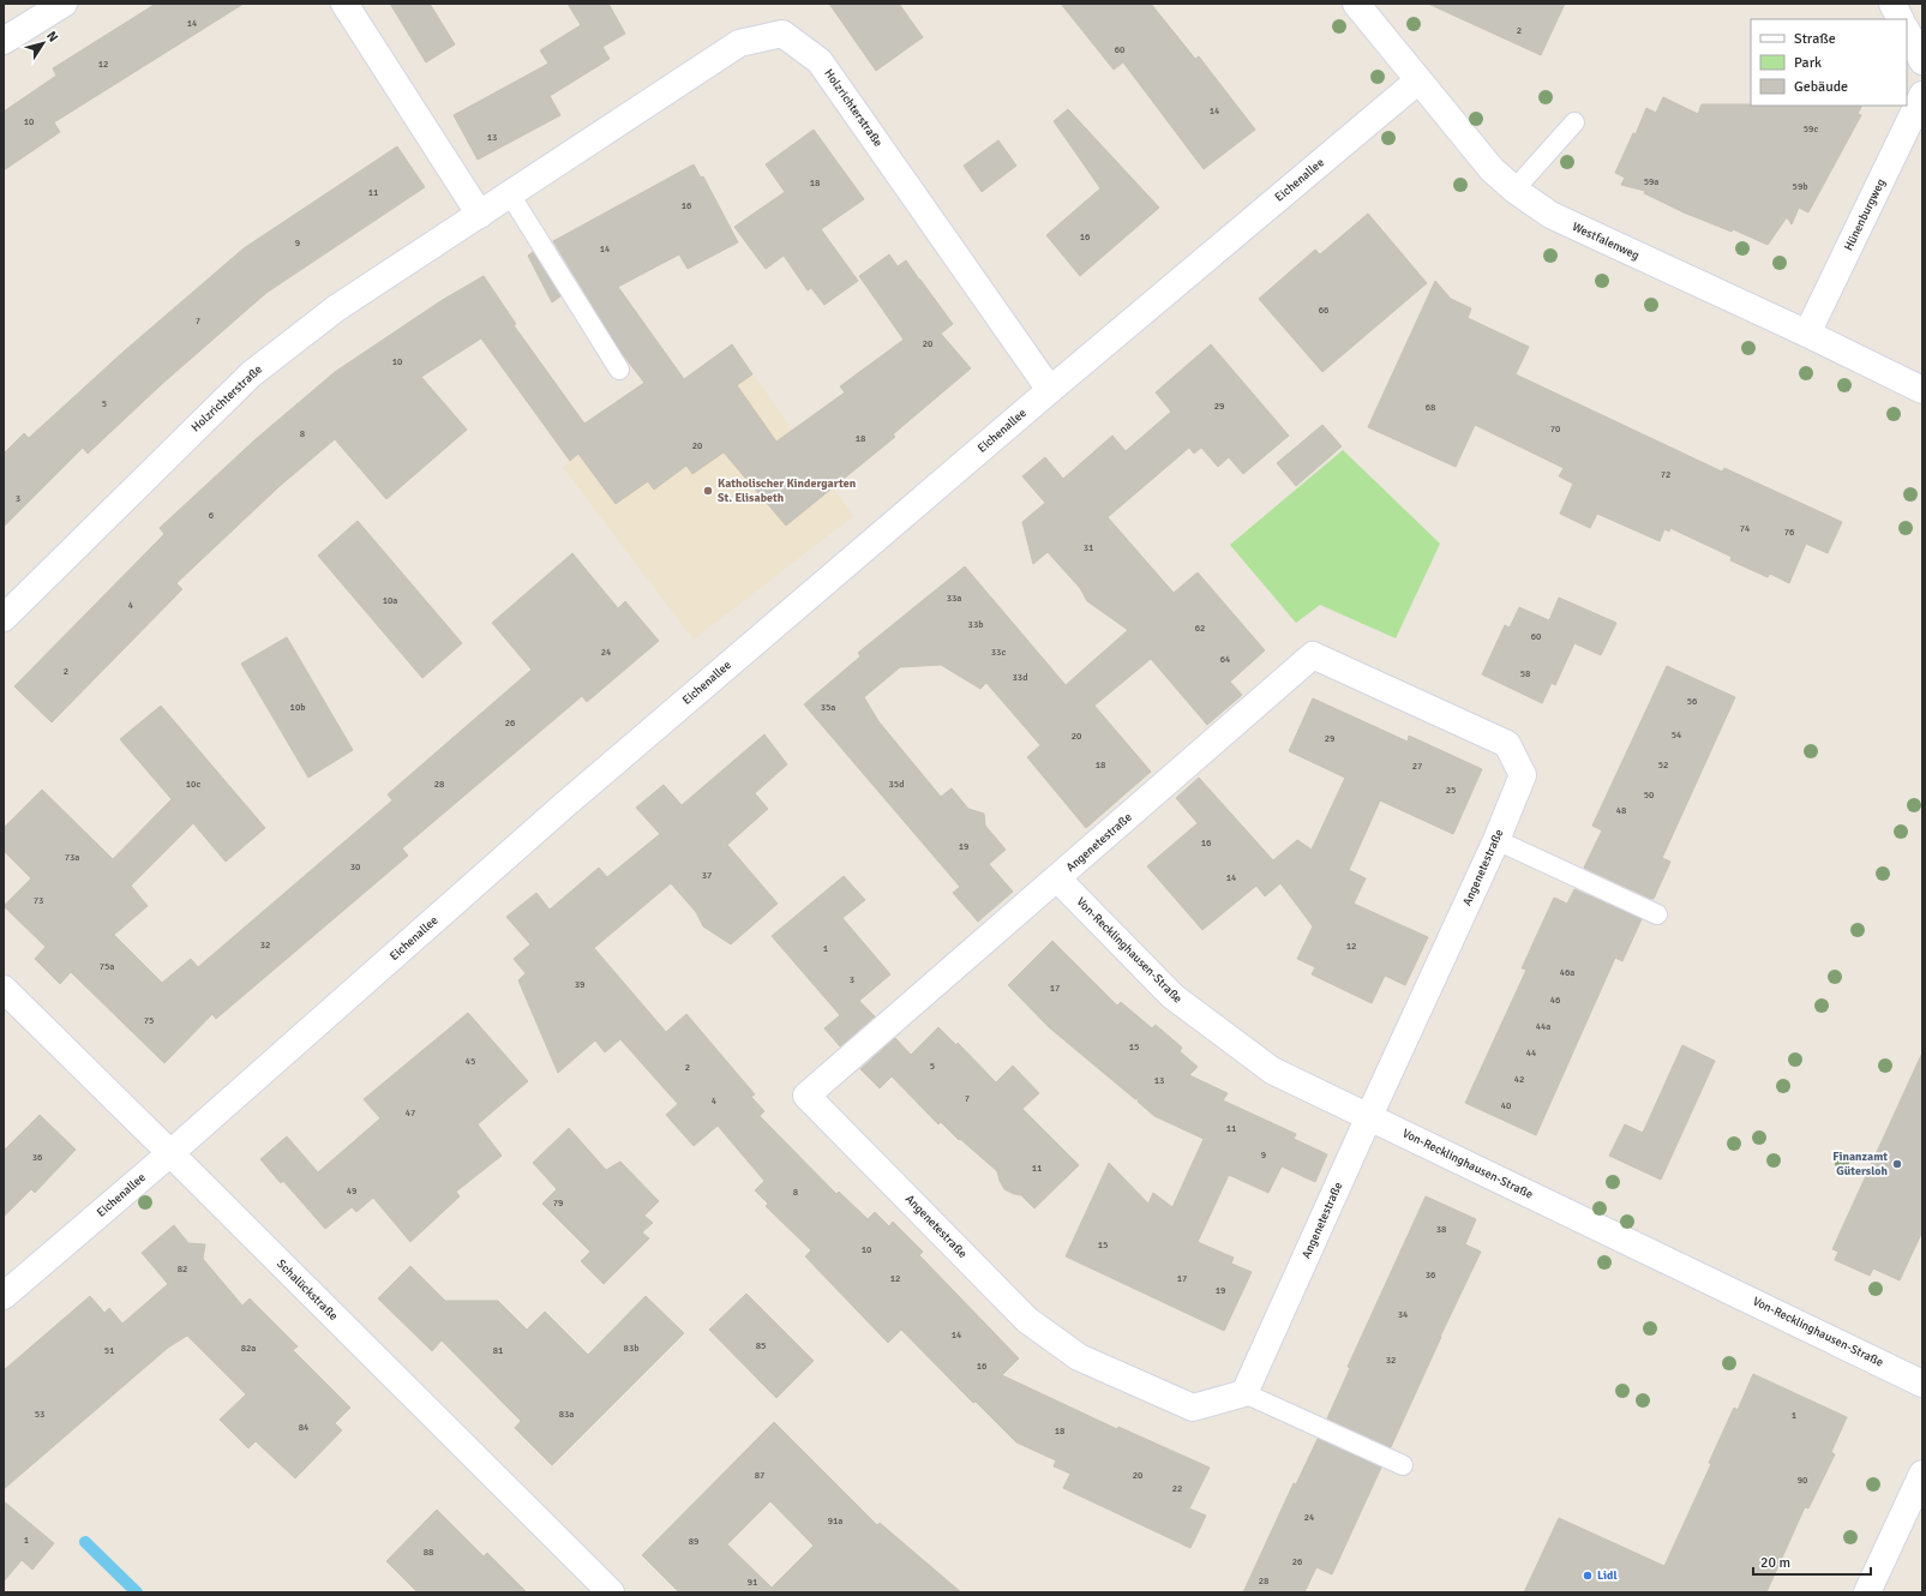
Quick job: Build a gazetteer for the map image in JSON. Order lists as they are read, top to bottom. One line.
{"streets":{"street":["Holzrichterstraße","Eichenallee","Hünenburgweg","Westfalenweg","Angenetestraße","Von-Recklinghausen-Straße","Schalückstraße"]},"crossings":[["Holzrichterstraße","Eichenallee"],["Eichenallee","Westfalenweg"],["Eichenallee","Schalückstraße"],["Hünenburgweg","Westfalenweg"],["Angenetestraße","Von-Recklinghausen-Straße"]],"places":["Katholischer Kindergarten St. Elisabeth","Finanzamt Gütersloh","Lidl"],"house_numbers":["14","2","60","12","14","10","59c","13","59a","18","59b","11","16","16","9","14","66","7","20","10","5","29","68","70","8","18","20","72","3","6","74","76","31","33a","10a","4","33b","62","60","24","33c","64","2","58","33d","56","10b","35a","26","54","20","29","18","52","27","10c","28","35d","25","50","48","16","19","73a","30","37","14","73","32","12","1","75a","46a","3","39","17","46","75","44a","15","44","45","5","2","42","13","7","4","40","47","11","9","36","11","49","8","79","38","15","10","82","36","12","17","19","34","14","85","82a","83b","51","81","32","16","53","83a","1","84","18","87","20","90","22","24","91a","1","89","88","26","28","91"],"legend":["Straße","Park","Gebäude"],"scale_bar":"20 m","north":"top right"}
